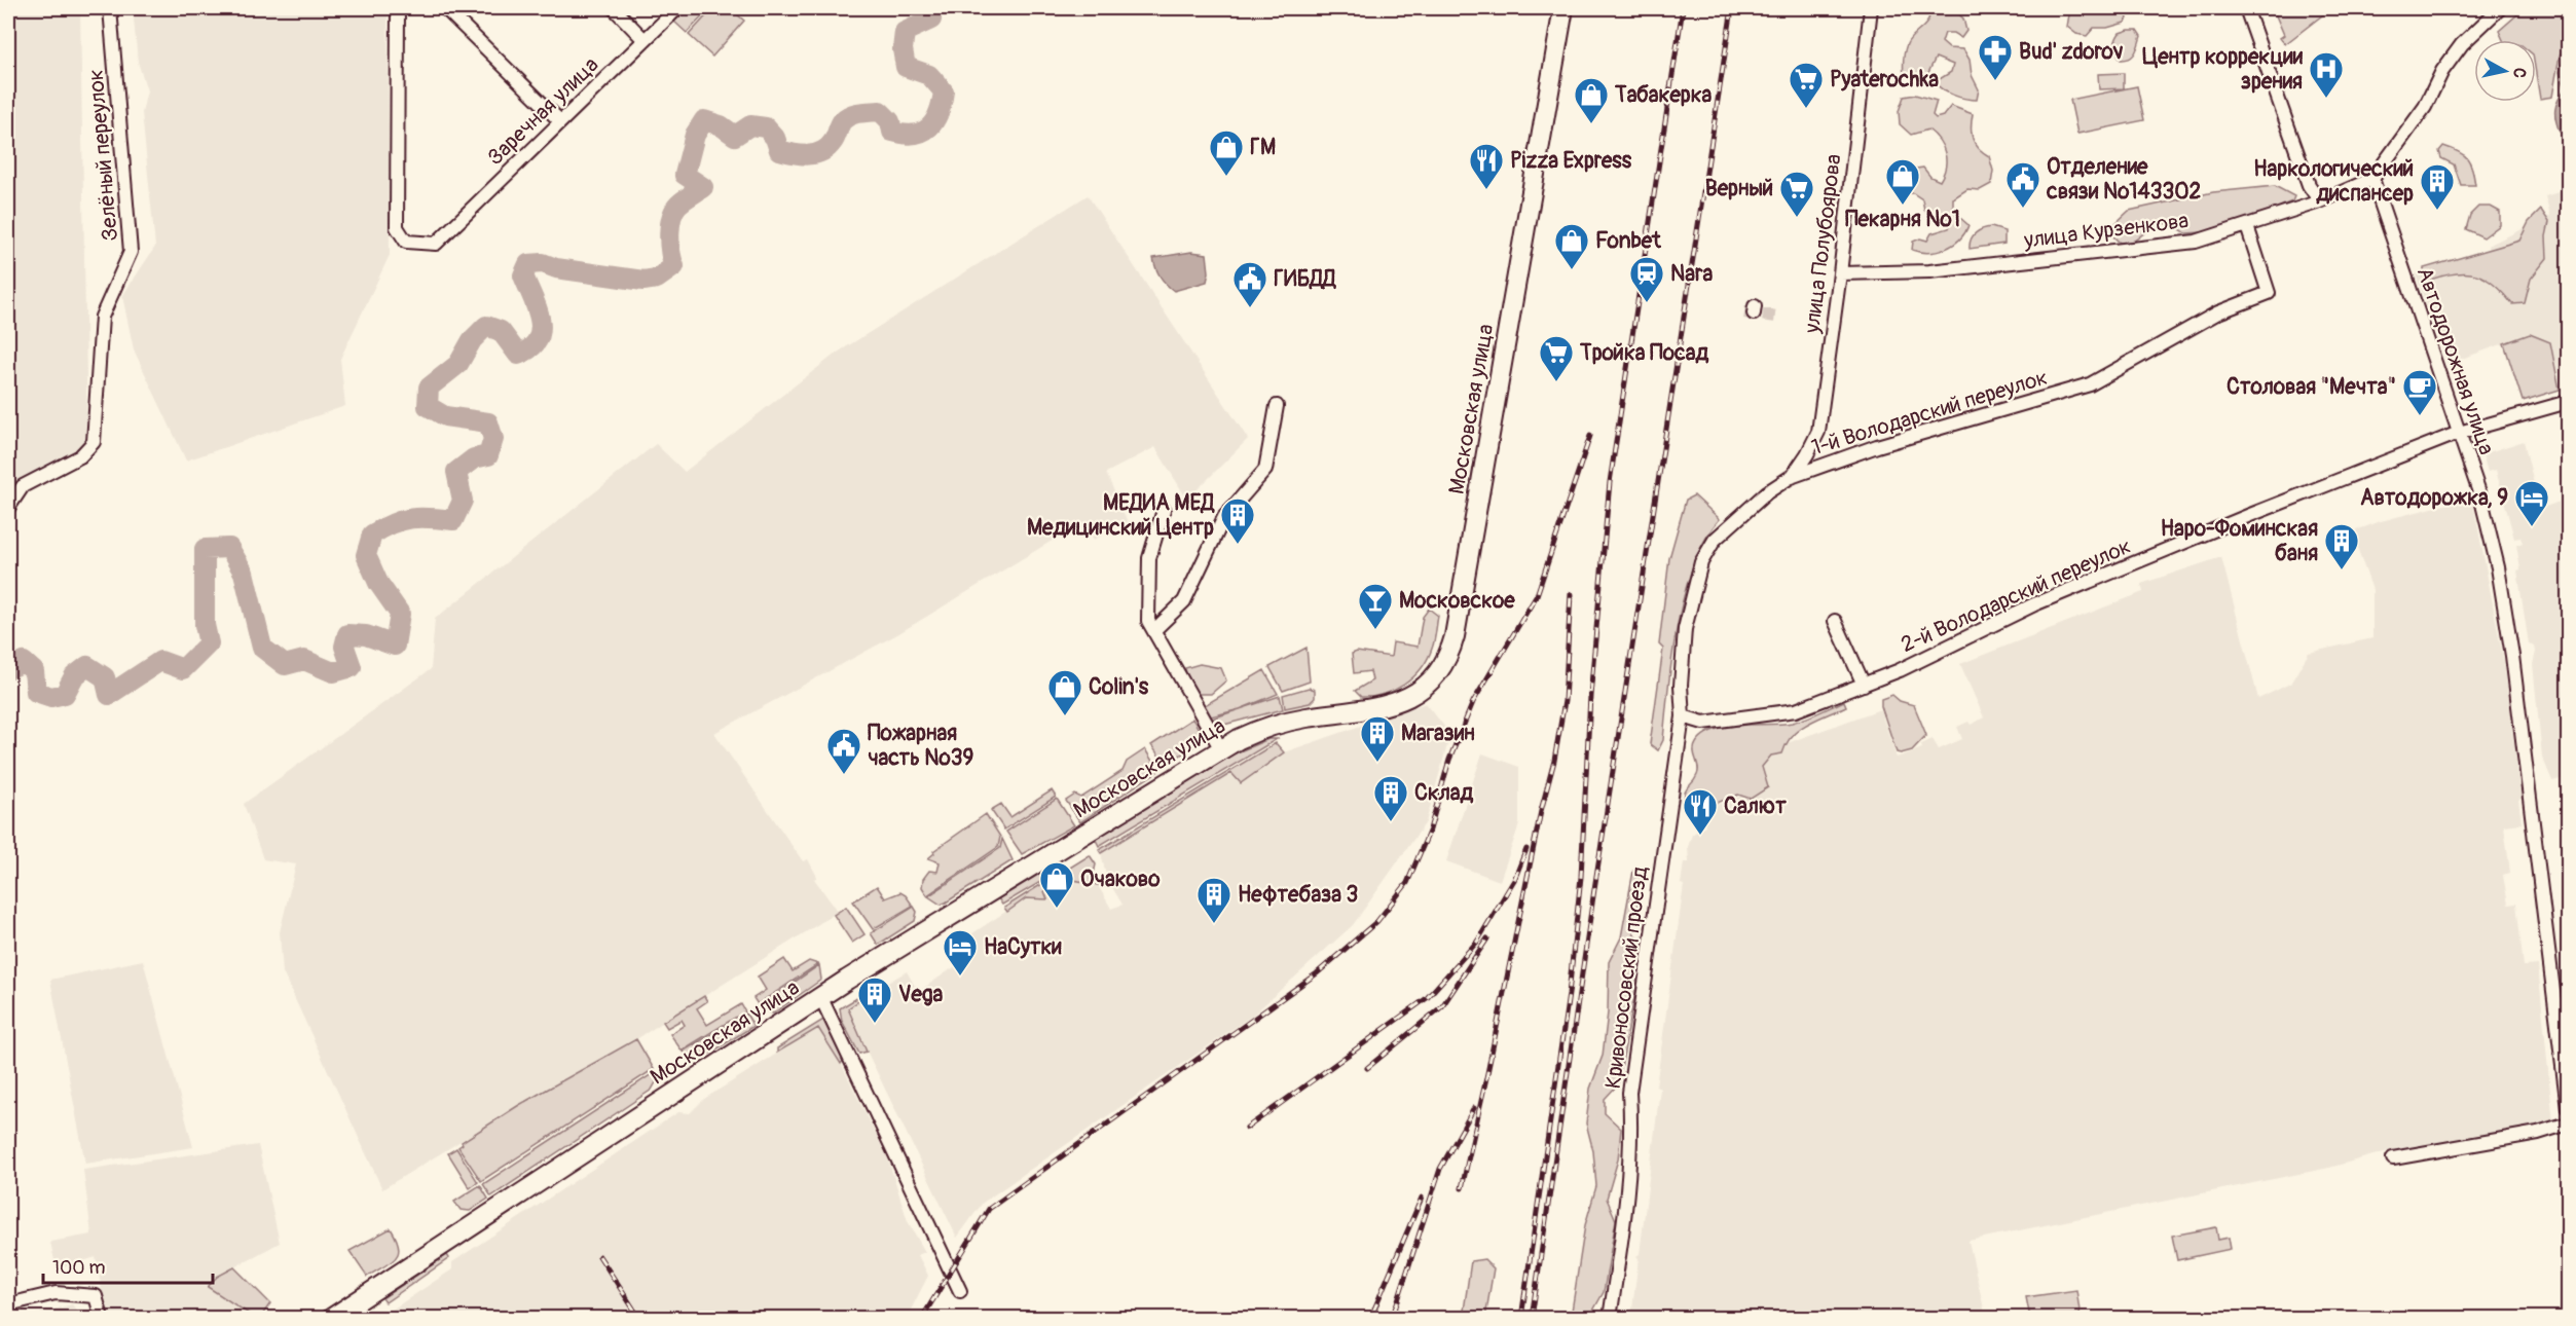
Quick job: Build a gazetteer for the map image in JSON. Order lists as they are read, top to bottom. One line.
{"streets":{"main road":["Московская улица"],"street":["Заречная улица","Зелёный переулок","улица Курзенкова","улица Полубоярова","Автодорожная улица","1-й Володарский переулок","2-й Володарский переулок","Кривоносовский проезд"]},"crossings":[["улица Курзенкова","улица Полубоярова"],["улица Курзенкова","Автодорожная улица"],["улица Курзенкова","1-й Володарский переулок"],["улица Полубоярова","1-й Володарский переулок"],["Автодорожная улица","2-й Володарский переулок"],["1-й Володарский переулок","2-й Володарский переулок"],["1-й Володарский переулок","Кривоносовский проезд"],["2-й Володарский переулок","Кривоносовский проезд"]],"places":{"pharmacy":["Bud' zdorov"],"hospital":["Центр коррекции зрения"],"supermarket":["Pyaterochka","Верный","Тройка Посад"],"shop":["Табакерка","ГМ","Пекарня №1","Fonbet","Colin's","Очаково"],"restaurant":["Pizza Express","Салют"],"public building":["Отделение связи №143302","ГИБДД","Пожарная часть №39"],"building":["Наркологический диспансер","МЕДИА МЕД Медицинский Центр","Наро-Фоминская баня","Магазин","Склад","Нефтебаза 3","Vega"],"station":["Nara"],"cafe":["Столовая \"Мечта\""],"hotel":["Автодорожка, 9","НаСутки"],"bar":["Московское"]},"scale_bar":"100 m","north":"right"}
